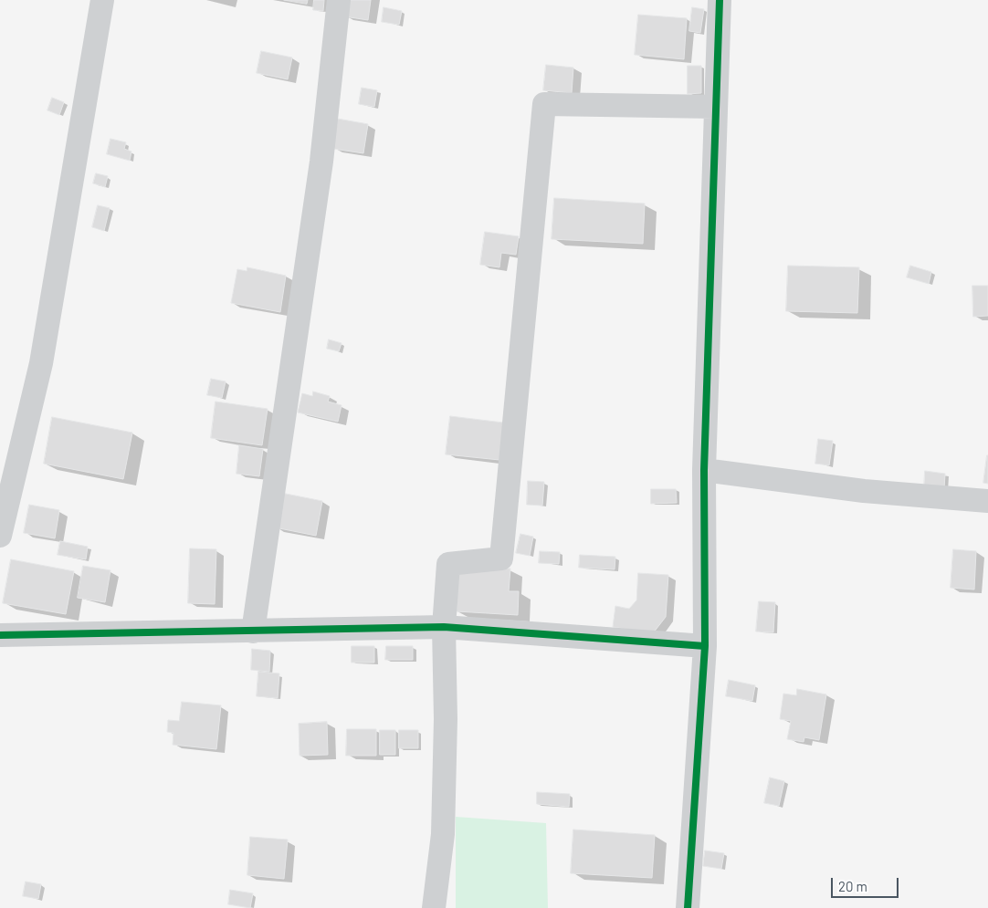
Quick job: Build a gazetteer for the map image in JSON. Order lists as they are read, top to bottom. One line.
{"scale_bar":"20 m"}
